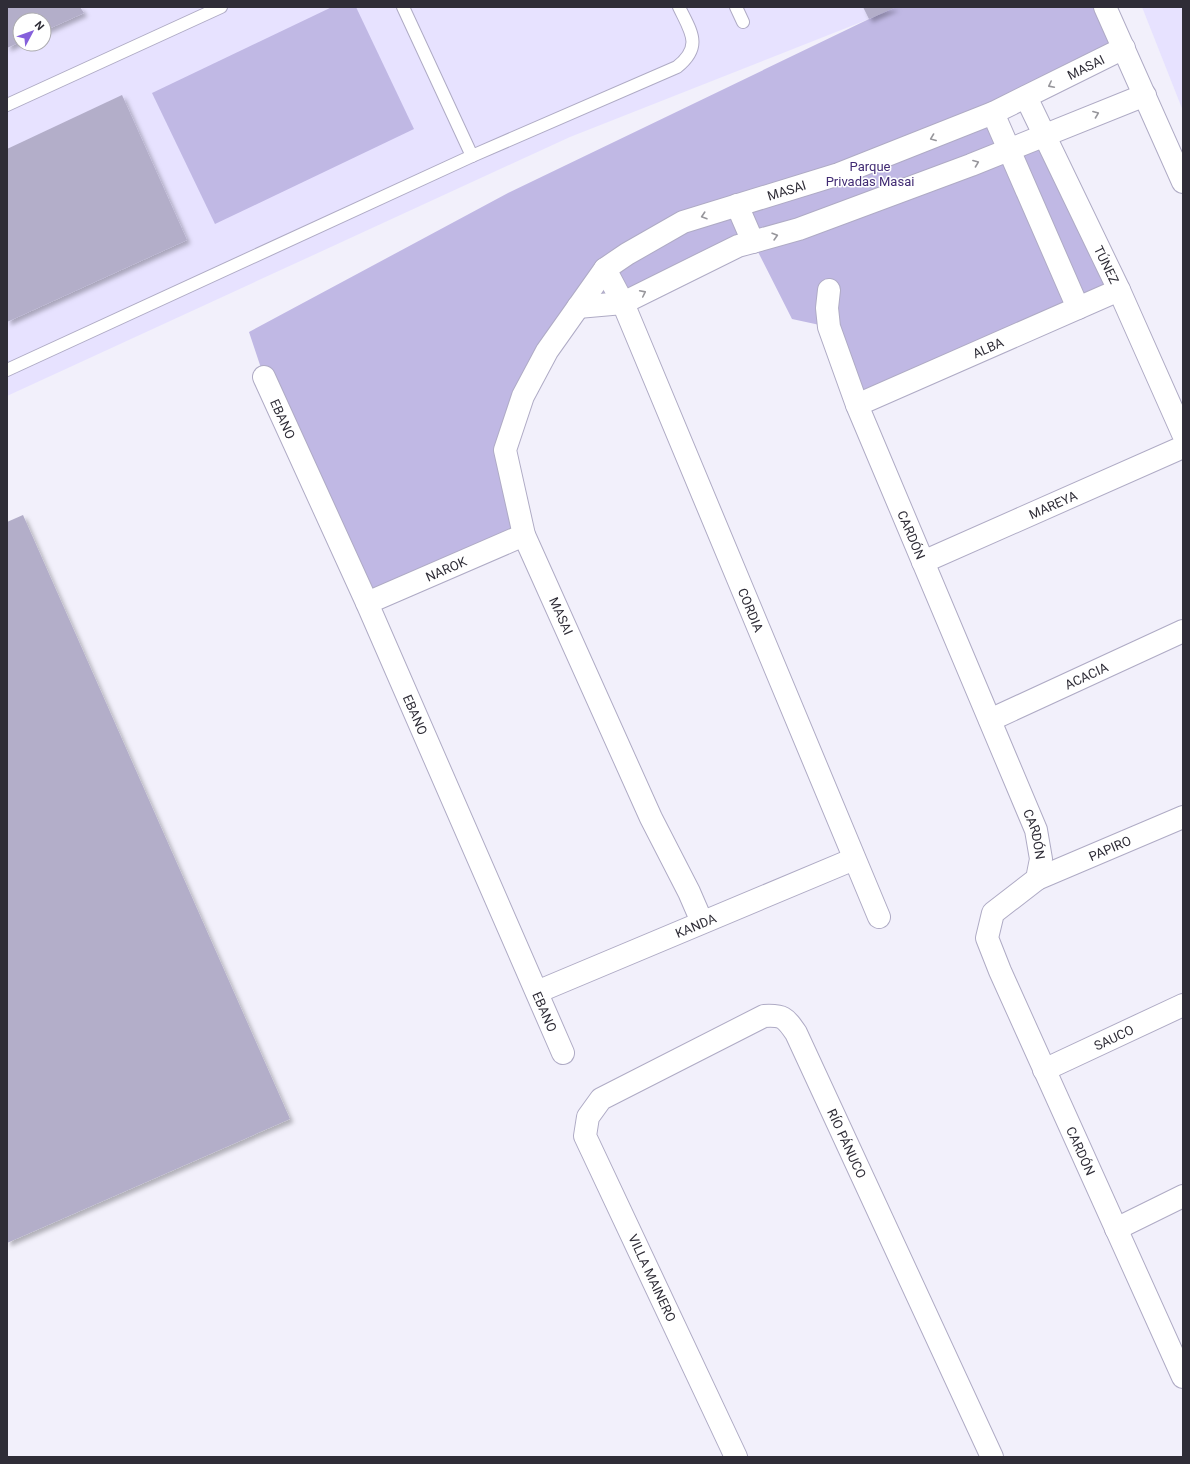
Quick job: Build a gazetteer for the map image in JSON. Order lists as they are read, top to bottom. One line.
{"streets":{"street":["MASAI","TÚNEZ","ALBA","EBANO","MAREYA","CARDÓN","NAROK","CORDIA","ACACIA","PAPIRO","KANDA","SAUCO","RÍO PÁNUCO","VILLA MAINERO"]},"crossings":[["MASAI","TÚNEZ"],["MASAI","NAROK"],["MASAI","CORDIA"],["MASAI","KANDA"],["TÚNEZ","ALBA"],["ALBA","CARDÓN"],["EBANO","NAROK"],["EBANO","KANDA"],["MAREYA","CARDÓN"],["CARDÓN","ACACIA"],["CARDÓN","PAPIRO"],["CARDÓN","SAUCO"],["CORDIA","KANDA"],["RÍO PÁNUCO","VILLA MAINERO"]],"parks":["Parque Privadas Masai"],"north":"top right"}
